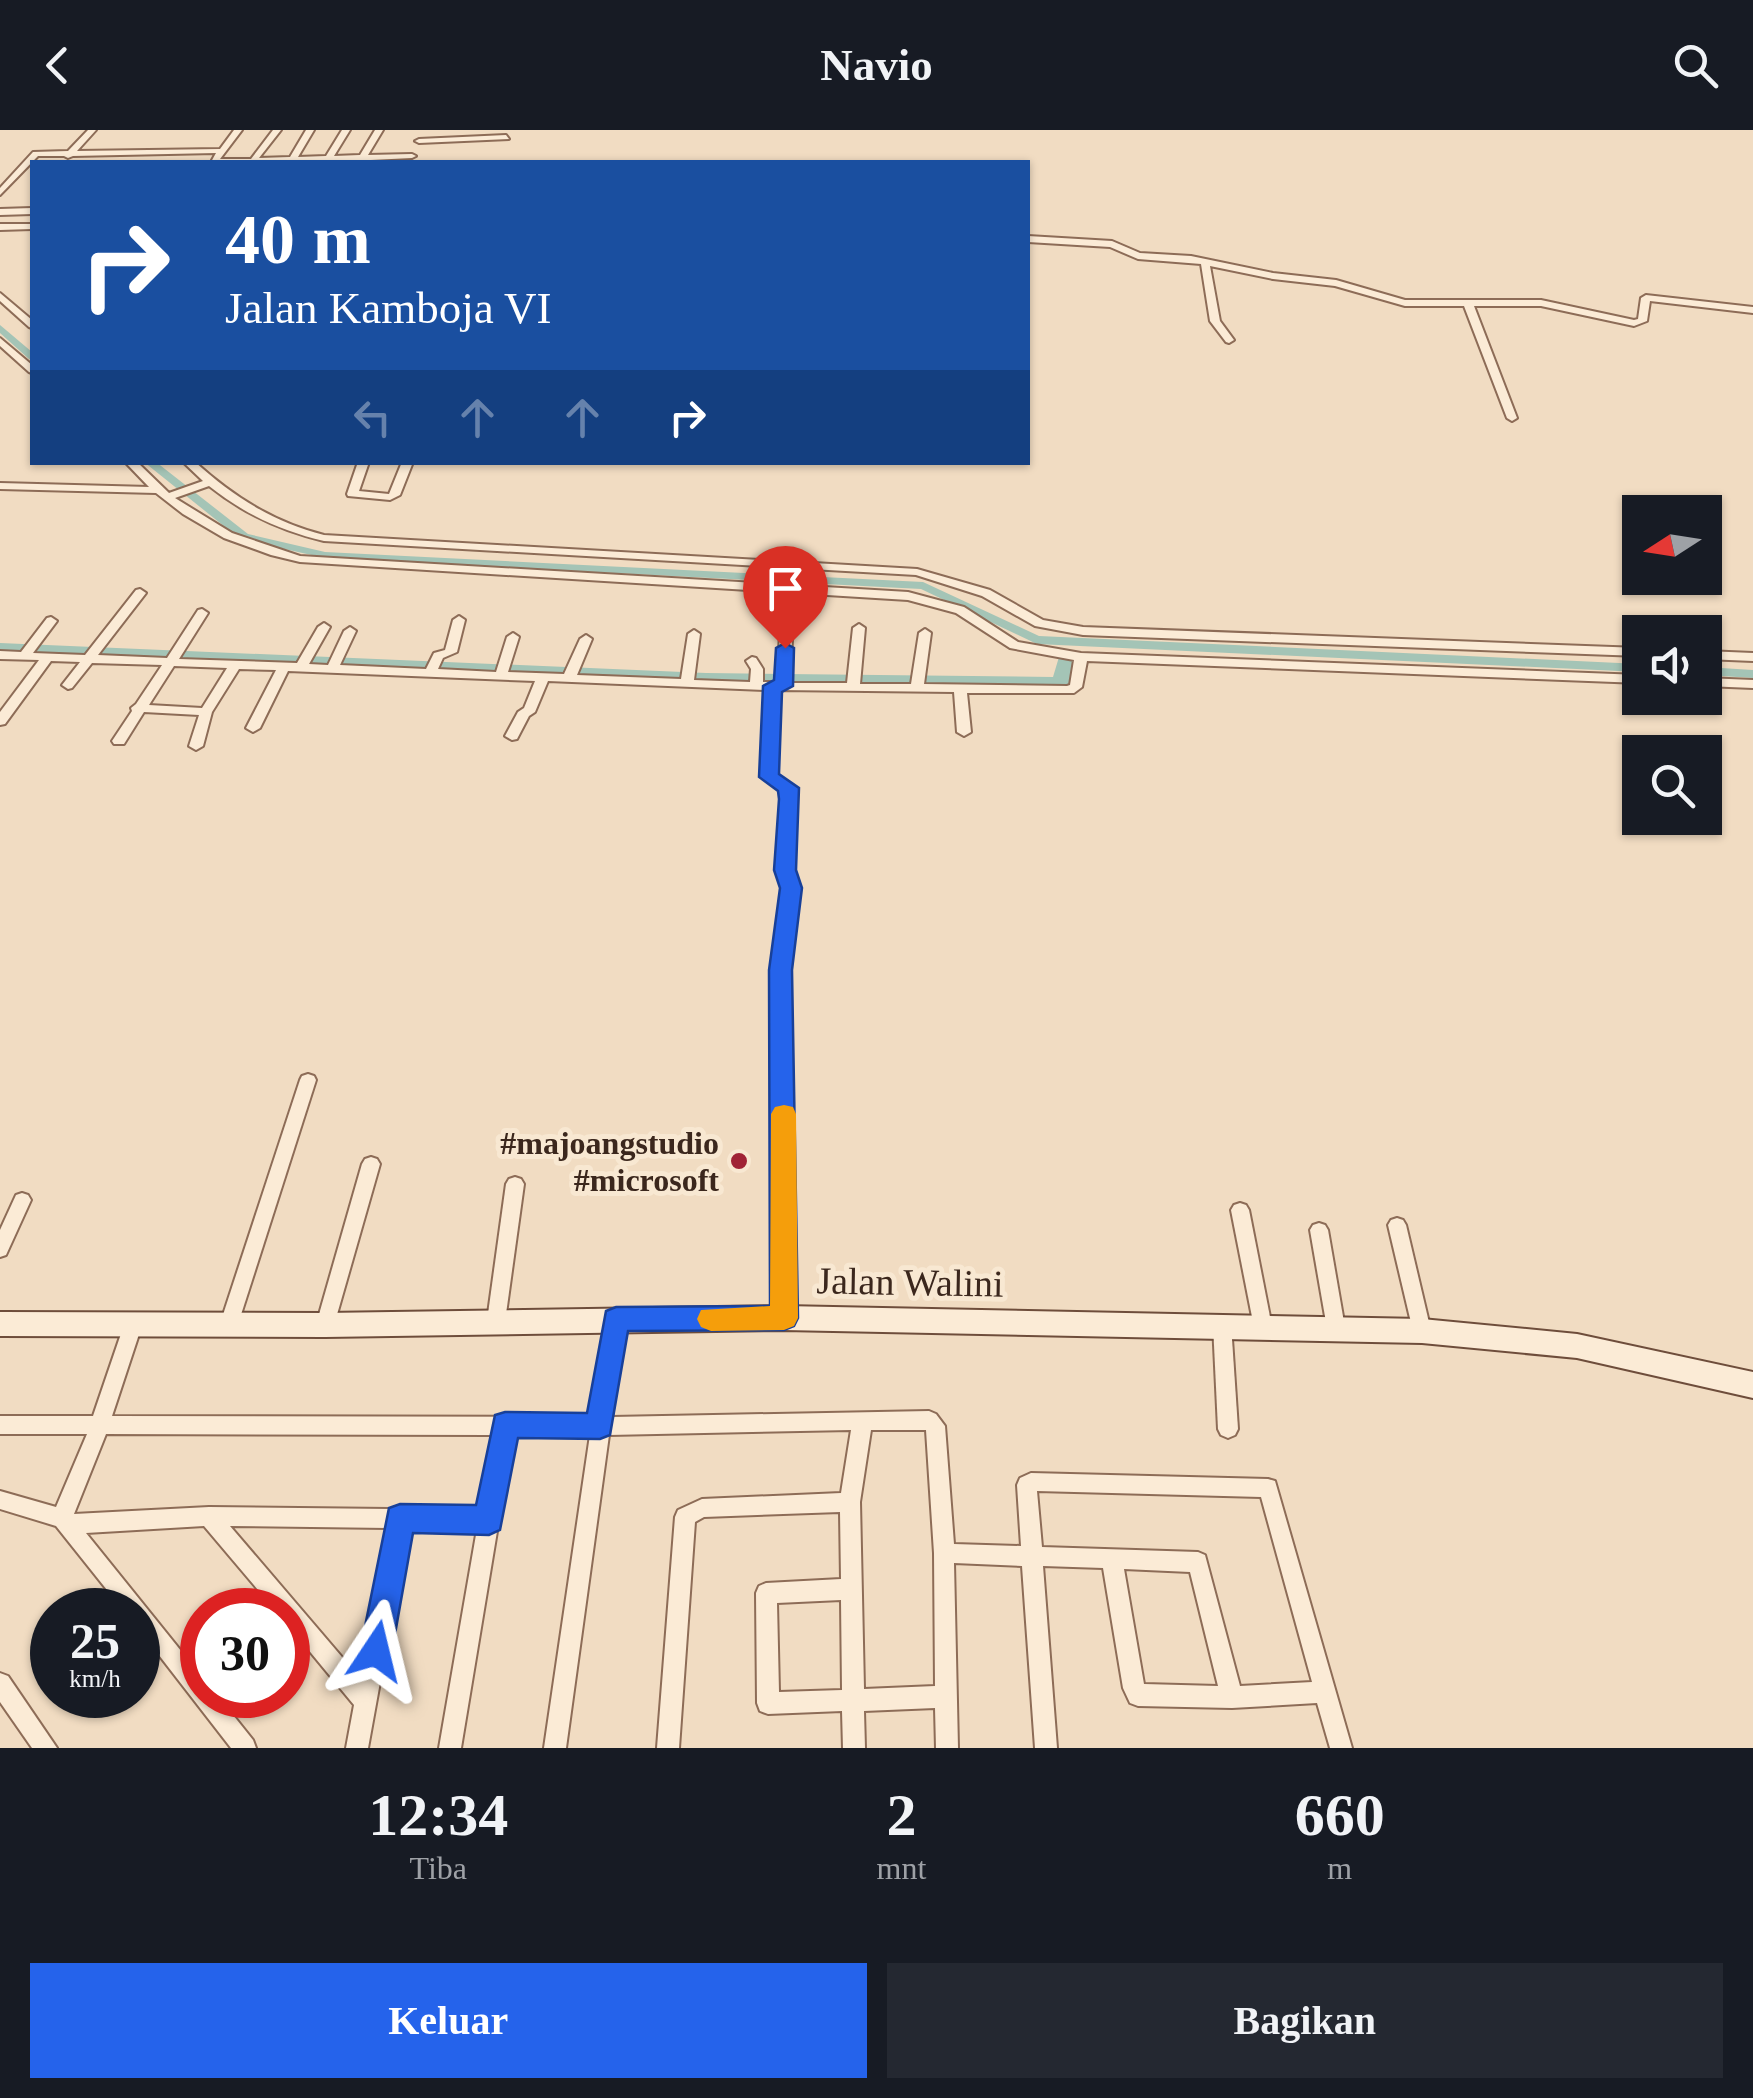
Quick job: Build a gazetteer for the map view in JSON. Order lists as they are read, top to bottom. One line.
{"streets":{"street":["Jalan Walini"]},"places":["#majoangstudio #microsoft"],"north":"left","page":{"header":"Navio","turn":["40 m","Jalan Kamboja VI"],"speed":"25 km/h","limit":"30","eta":["12:34","Tiba","2","mnt","660","m"],"buttons":["Keluar","Bagikan"]}}
